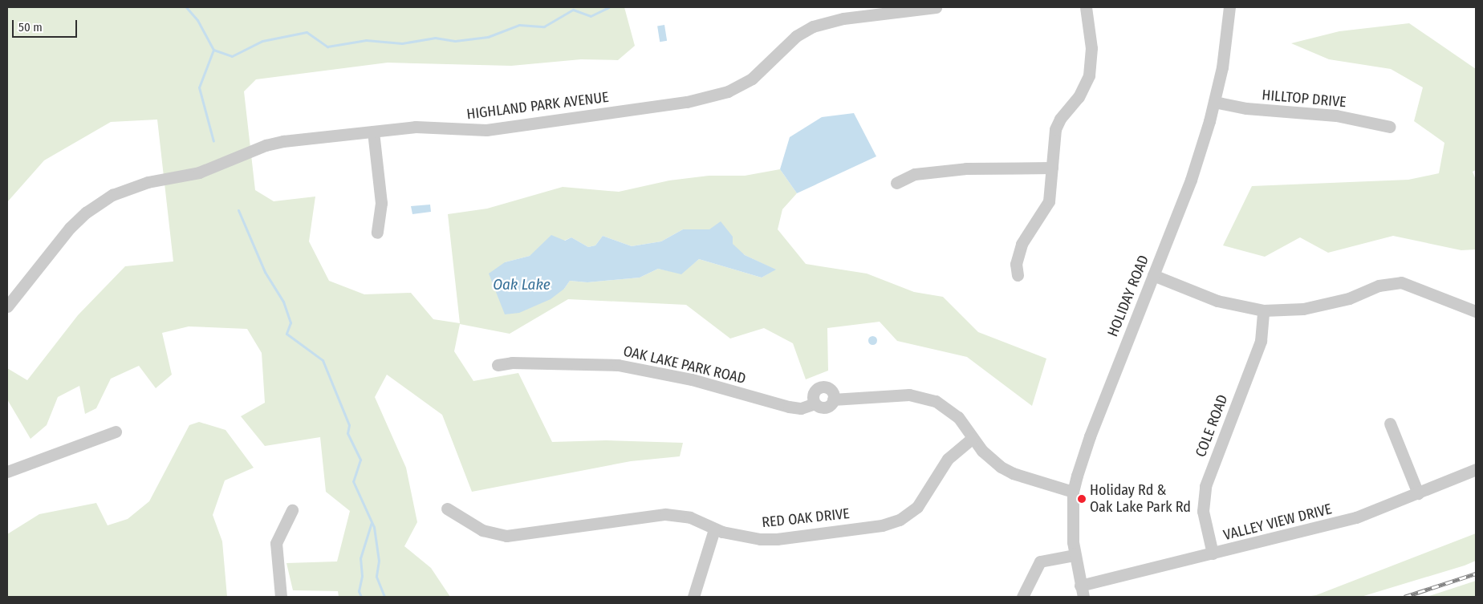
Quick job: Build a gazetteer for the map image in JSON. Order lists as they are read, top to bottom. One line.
{"streets":{"street":["HILLTOP DRIVE","HIGHLAND PARK AVENUE","HOLIDAY ROAD","OAK LAKE PARK ROAD","COLE ROAD","RED OAK DRIVE","VALLEY VIEW DRIVE"]},"crossings":[["HILLTOP DRIVE","HOLIDAY ROAD"],["HOLIDAY ROAD","OAK LAKE PARK ROAD"],["HOLIDAY ROAD","VALLEY VIEW DRIVE"],["OAK LAKE PARK ROAD","RED OAK DRIVE"],["COLE ROAD","VALLEY VIEW DRIVE"]],"water":["Oak Lake"],"places":["Holiday Rd & Oak Lake Park Rd"],"scale_bar":"50 m"}
